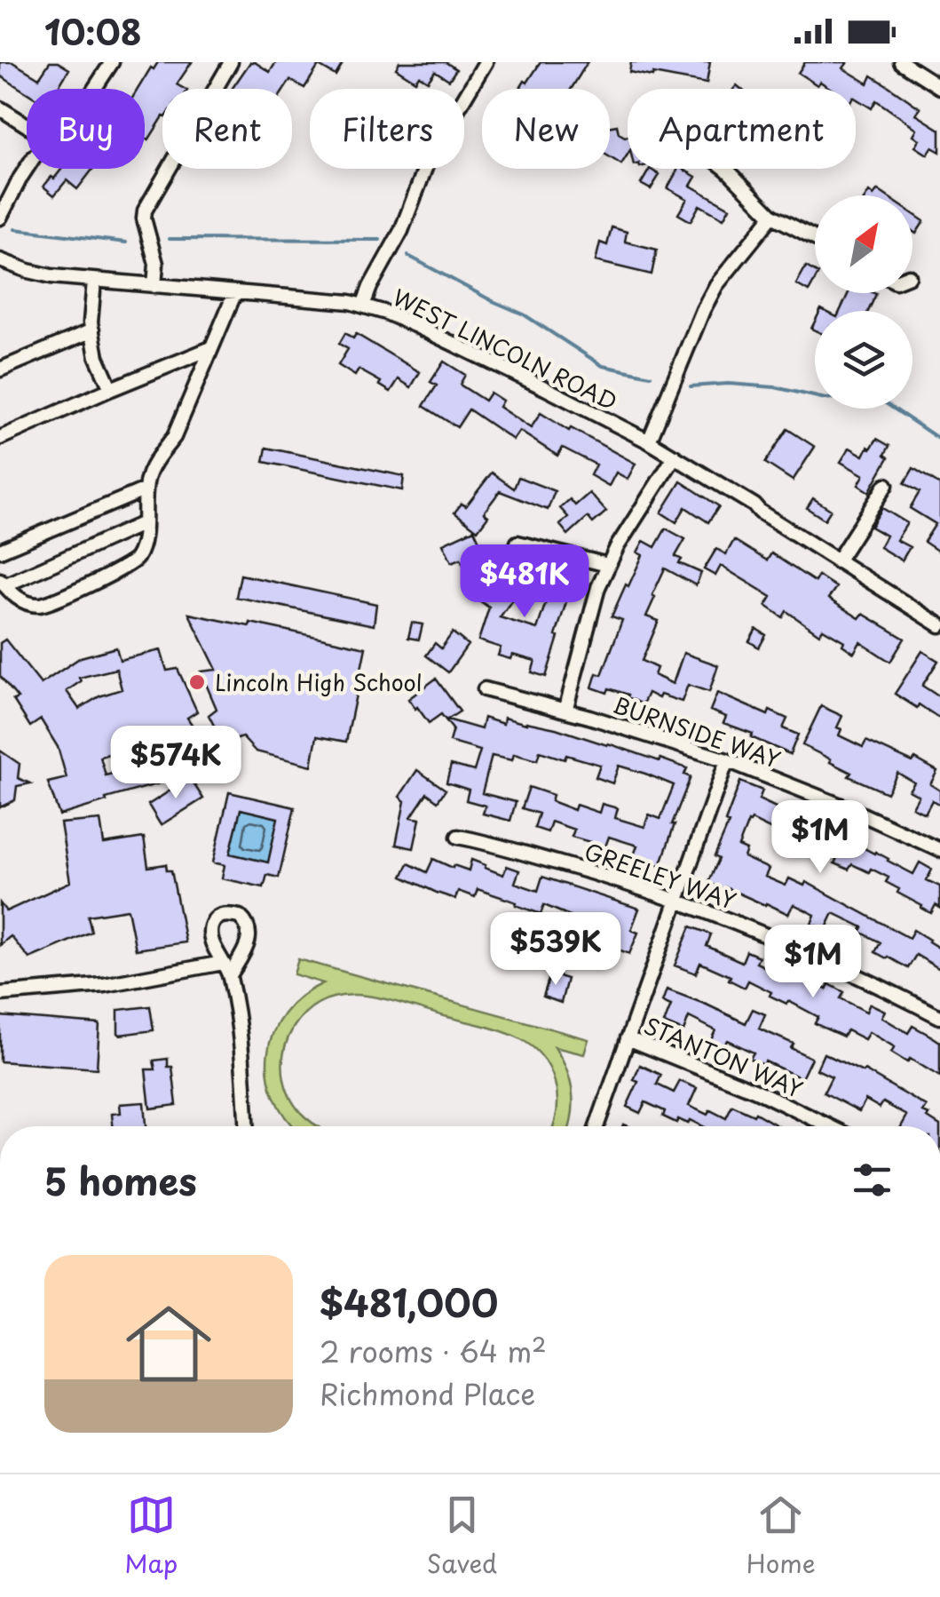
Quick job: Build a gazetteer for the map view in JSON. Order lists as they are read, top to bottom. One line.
{"streets":{"street":["WEST LINCOLN ROAD","BURNSIDE WAY","GREELEY WAY","STANTON WAY"]},"places":["Lincoln High School"],"north":"top right","page":{"status":"10:08","chip":["Buy","Rent","Filters","New","Apartment"],"price":["$481K","$574K","$1M","$539K","$1M"],"heading":"5 homes","list":[{"name":"$481,000","note":"2 rooms · 64 m² · Richmond Place"}],"tabs":["Map","Saved","Home"]}}
